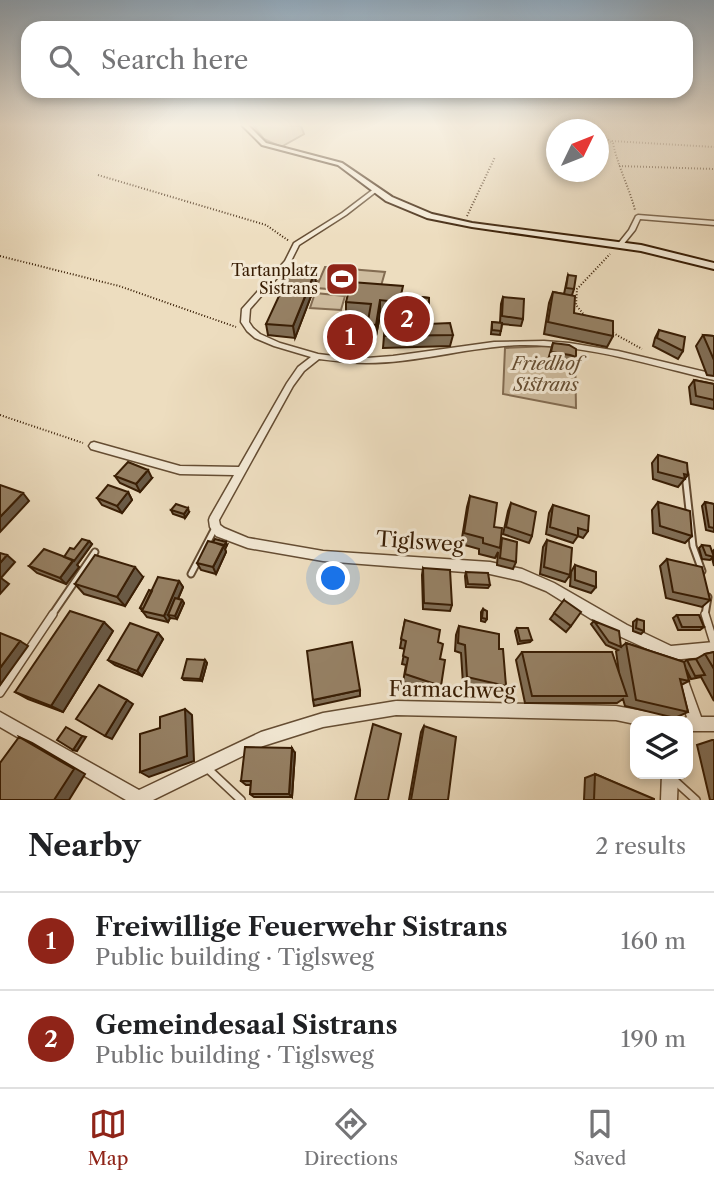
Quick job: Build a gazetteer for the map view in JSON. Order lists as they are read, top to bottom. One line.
{"streets":{"street":["Tiglsweg","Farmachweg"]},"parks":["Friedhof Sistrans"],"places":{"sports":["Tartanplatz Sistrans"]},"north":"top right","page":{"search":"Search here","pins":["2","1"],"heading":["Nearby","2 results"],"list":[{"mark":"1","name":"Freiwillige Feuerwehr Sistrans","note":"Public building · Tiglsweg","value":"160 m"},{"mark":"2","name":"Gemeindesaal Sistrans","note":"Public building · Tiglsweg","value":"190 m"}],"nav":["Map","Directions","Saved"]}}
